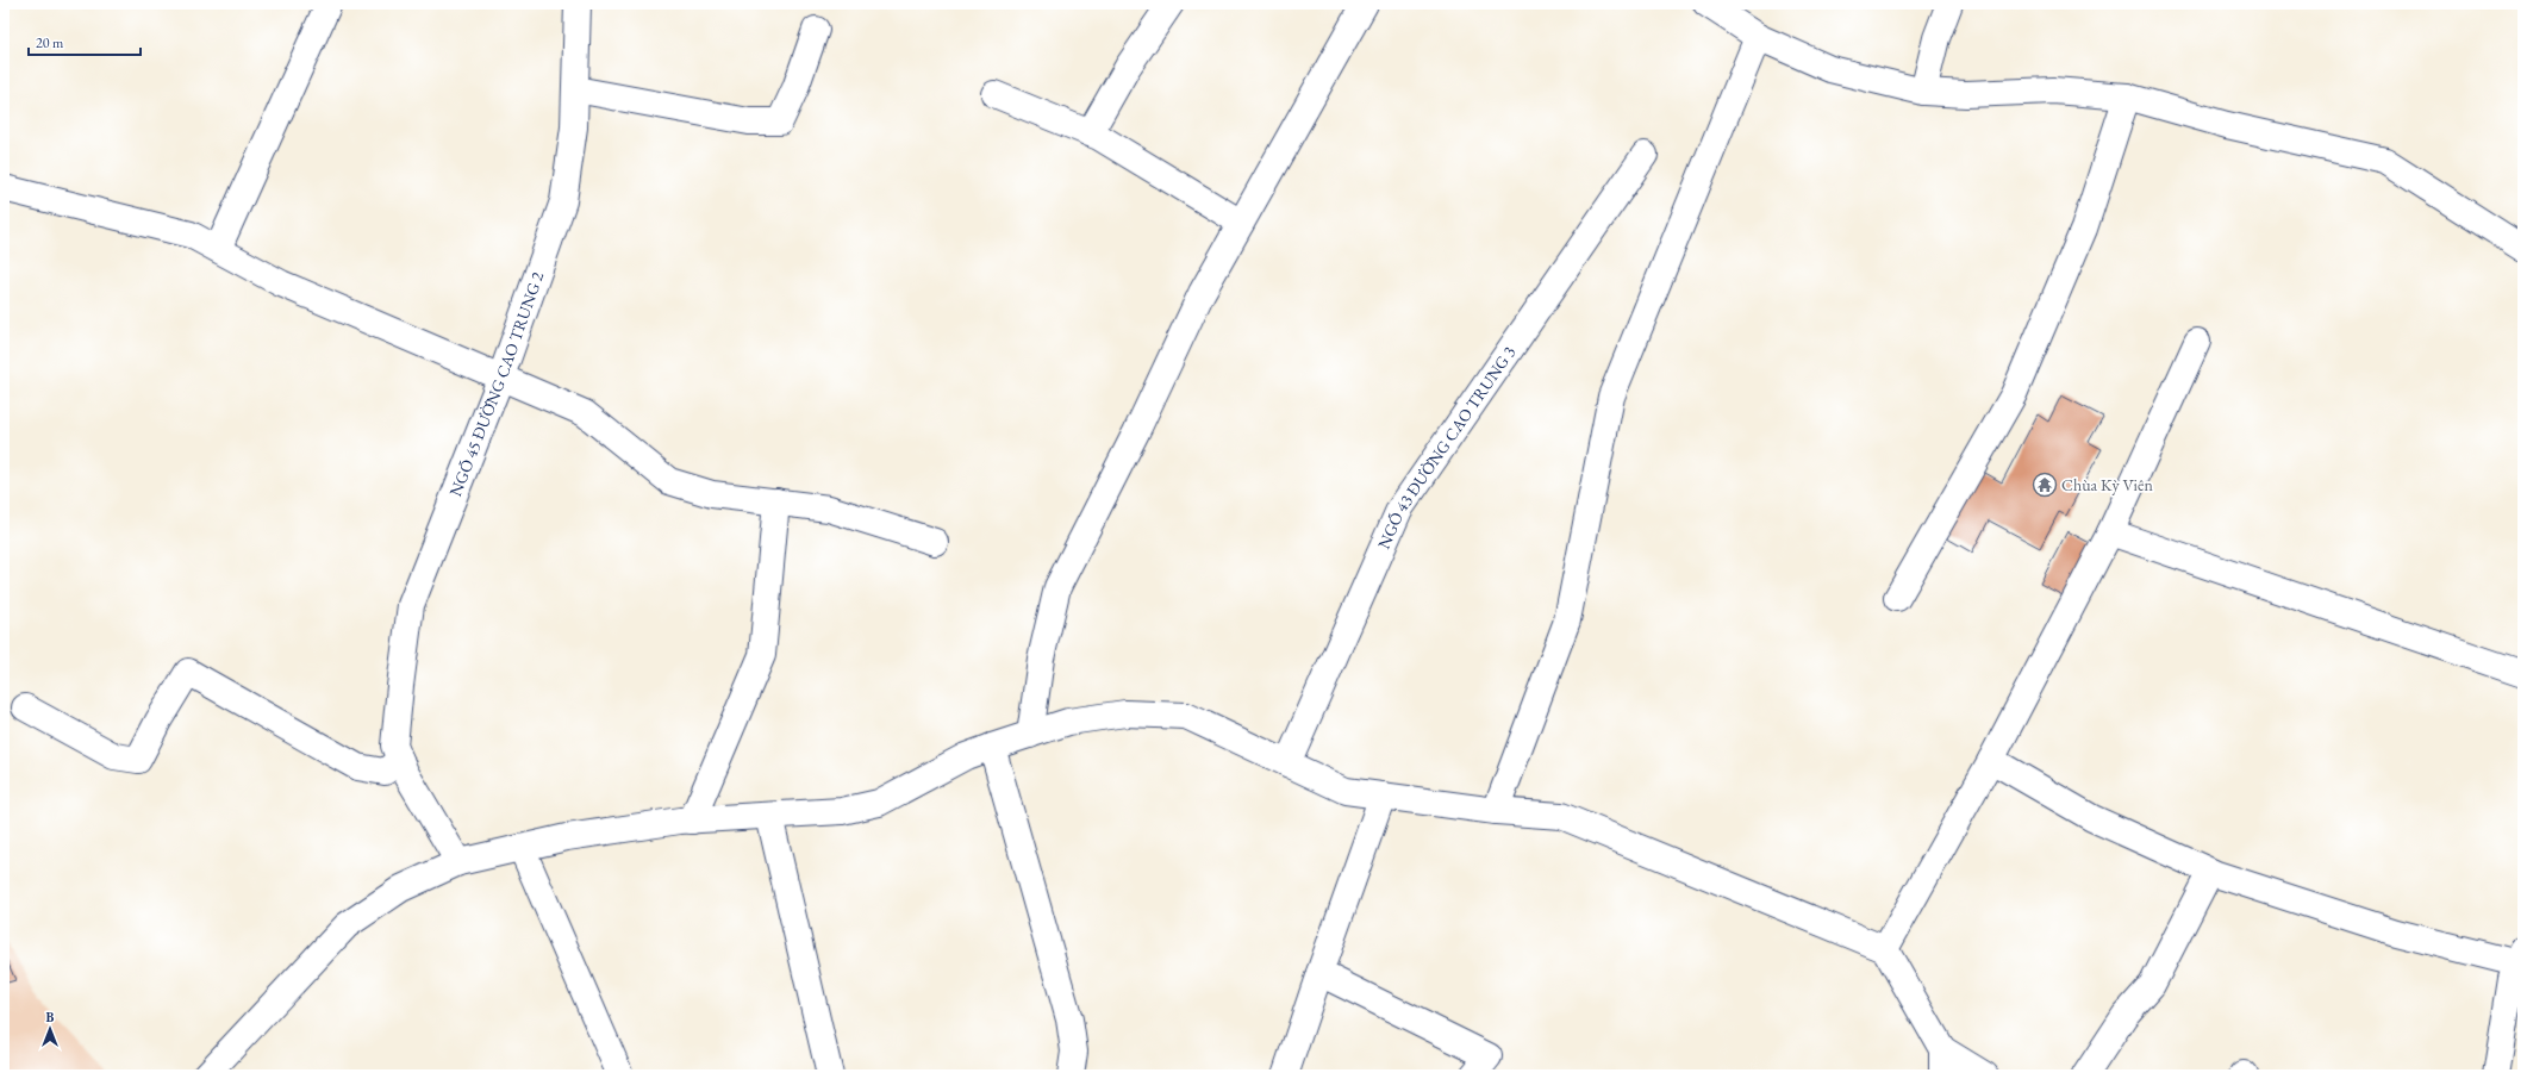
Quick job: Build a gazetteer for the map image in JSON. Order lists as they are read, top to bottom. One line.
{"streets":{"street":["NGÕ 45 ĐƯỜNG CAO TRUNG 2","NGÕ 43 ĐƯỜNG CAO TRUNG 3"]},"places":{"temple":["Chùa Kỳ Viên"]},"scale_bar":"20 m","north":"top"}
